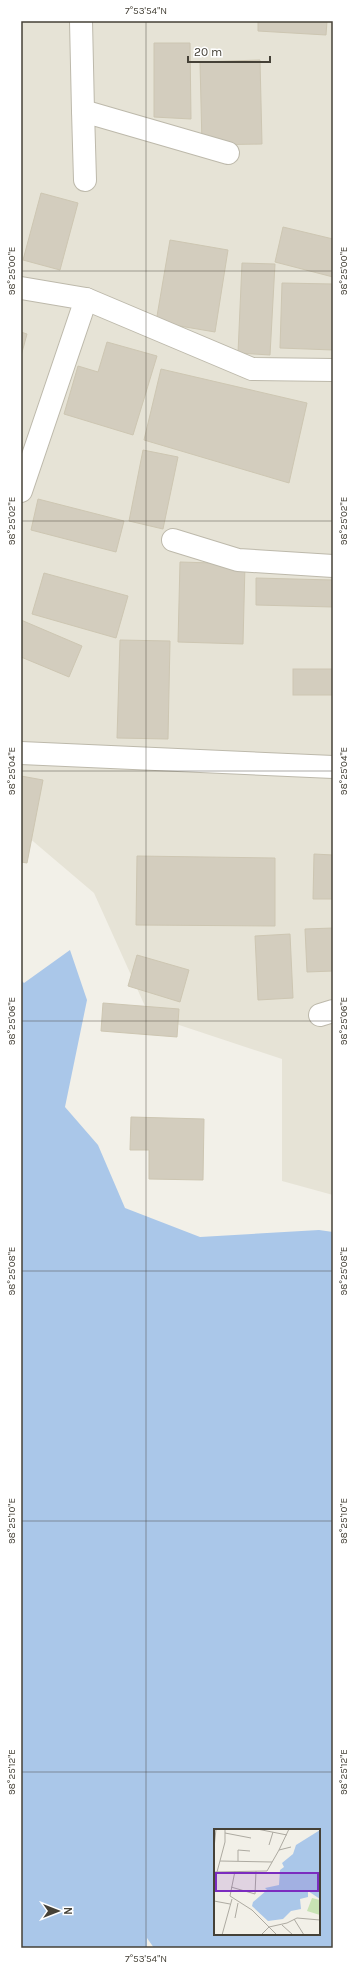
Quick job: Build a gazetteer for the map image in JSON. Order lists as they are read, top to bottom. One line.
{"scale_bar":"20 m","north":"right","coordinates":["7°53'54\"N","98°25'00\"E","98°25'02\"E","98°25'04\"E","98°25'06\"E","98°25'08\"E","98°25'10\"E","98°25'12\"E"]}
